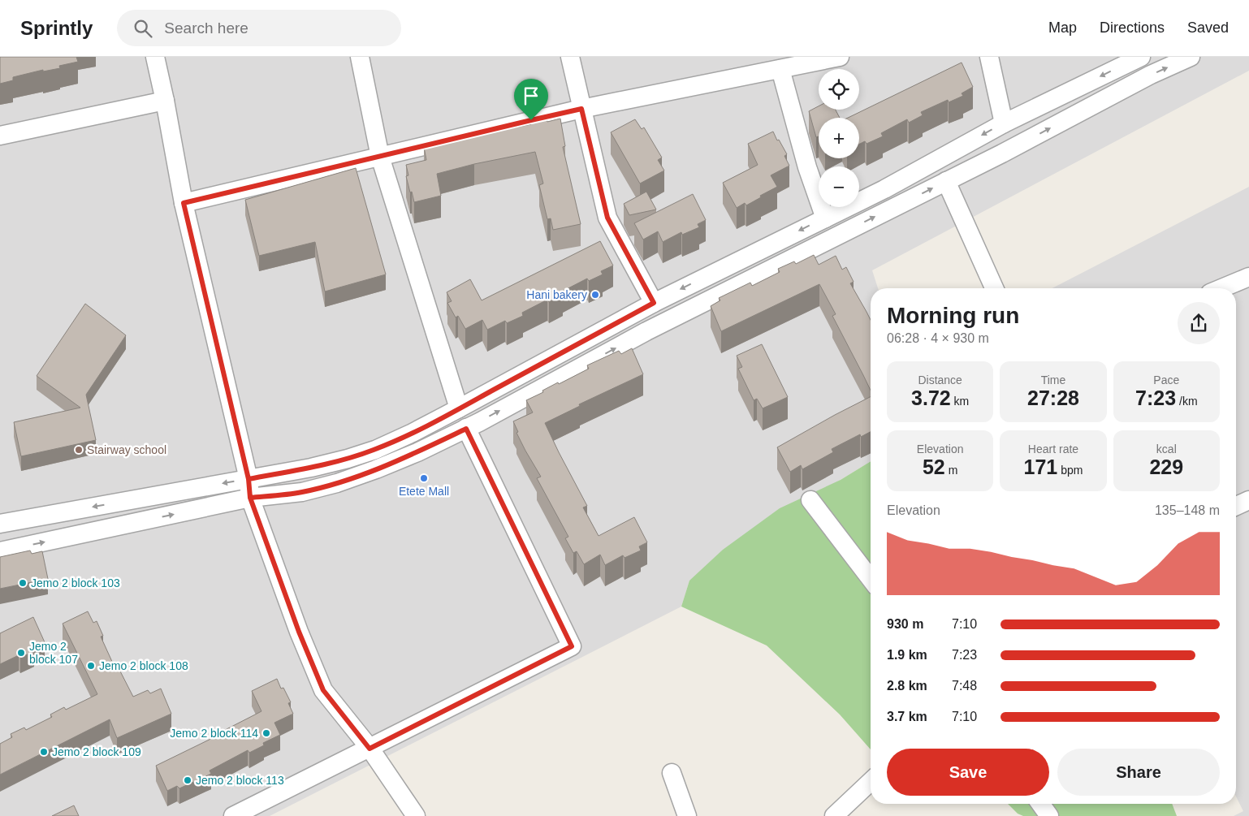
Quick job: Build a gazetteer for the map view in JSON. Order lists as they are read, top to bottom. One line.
{"places":["Hani bakery","Stairway school","Etete Mall","Jemo 2 block 103","Jemo 2 block 107","Jemo 2 block 108","Jemo 2 block 114","Jemo 2 block 109","Jemo 2 block 113"],"page":{"header":"Sprintly","search":"Search here","nav":["Map","Directions","Saved"],"map_buttons":["+","−"],"heading":["Morning run","06:28 · 4 × 930 m"],"stats":[["Distance","3.72 km"],["Time","27:28"],["Pace","7:23 /km"],["Elevation","52 m"],["Heart rate","171 bpm"],["kcal","229"]],"chart":["Elevation","135–148 m"],"list":[{"name":"930 m","note":"7:10"},{"name":"1.9 km","note":"7:23"},{"name":"2.8 km","note":"7:48"},{"name":"3.7 km","note":"7:10"}],"buttons":["Save","Share"]}}
